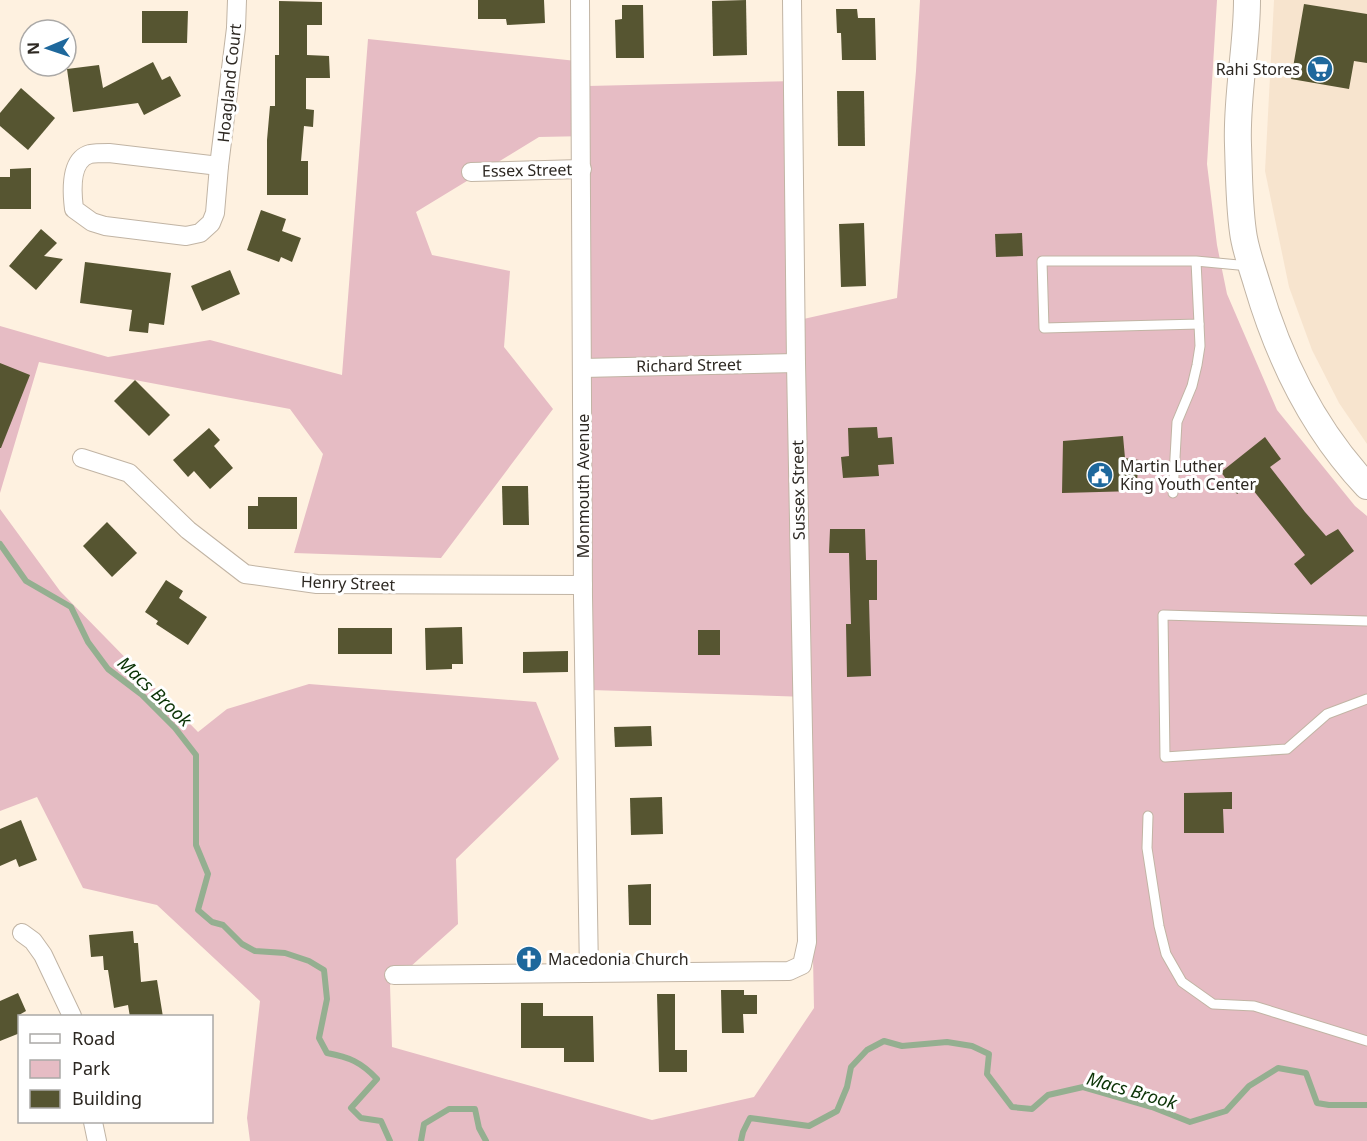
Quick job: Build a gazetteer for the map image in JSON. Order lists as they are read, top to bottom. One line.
{"streets":{"street":["Hoagland Court","Essex Street","Richard Street","Monmouth Avenue","Sussex Street","Henry Street"]},"crossings":[["Essex Street","Monmouth Avenue"],["Richard Street","Monmouth Avenue"],["Richard Street","Sussex Street"],["Monmouth Avenue","Sussex Street"],["Monmouth Avenue","Henry Street"]],"water":["Macs Brook"],"places":{"supermarket":["Rahi Stores"],"public building":["Martin Luther King Youth Center"],"church":["Macedonia Church"]},"legend":["Road","Park","Building"],"north":"left"}
